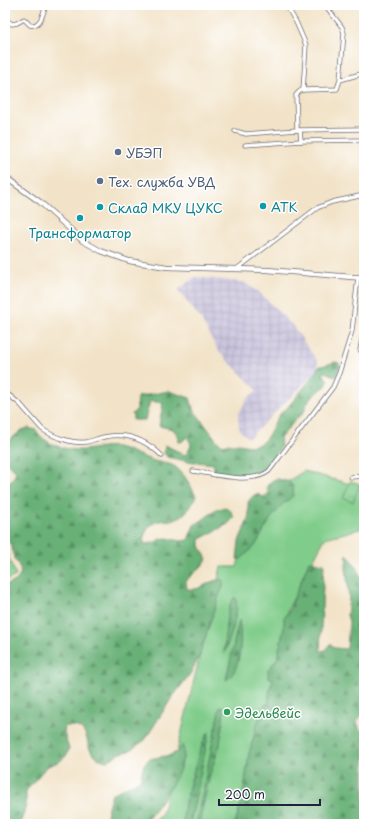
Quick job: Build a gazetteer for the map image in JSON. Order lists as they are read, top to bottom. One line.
{"places":["УБЭП","Тех. служба УВД","АТК","Склад МКУ ЦУКС","Трансформатор","Эдельвейс"],"scale_bar":"200 m"}
